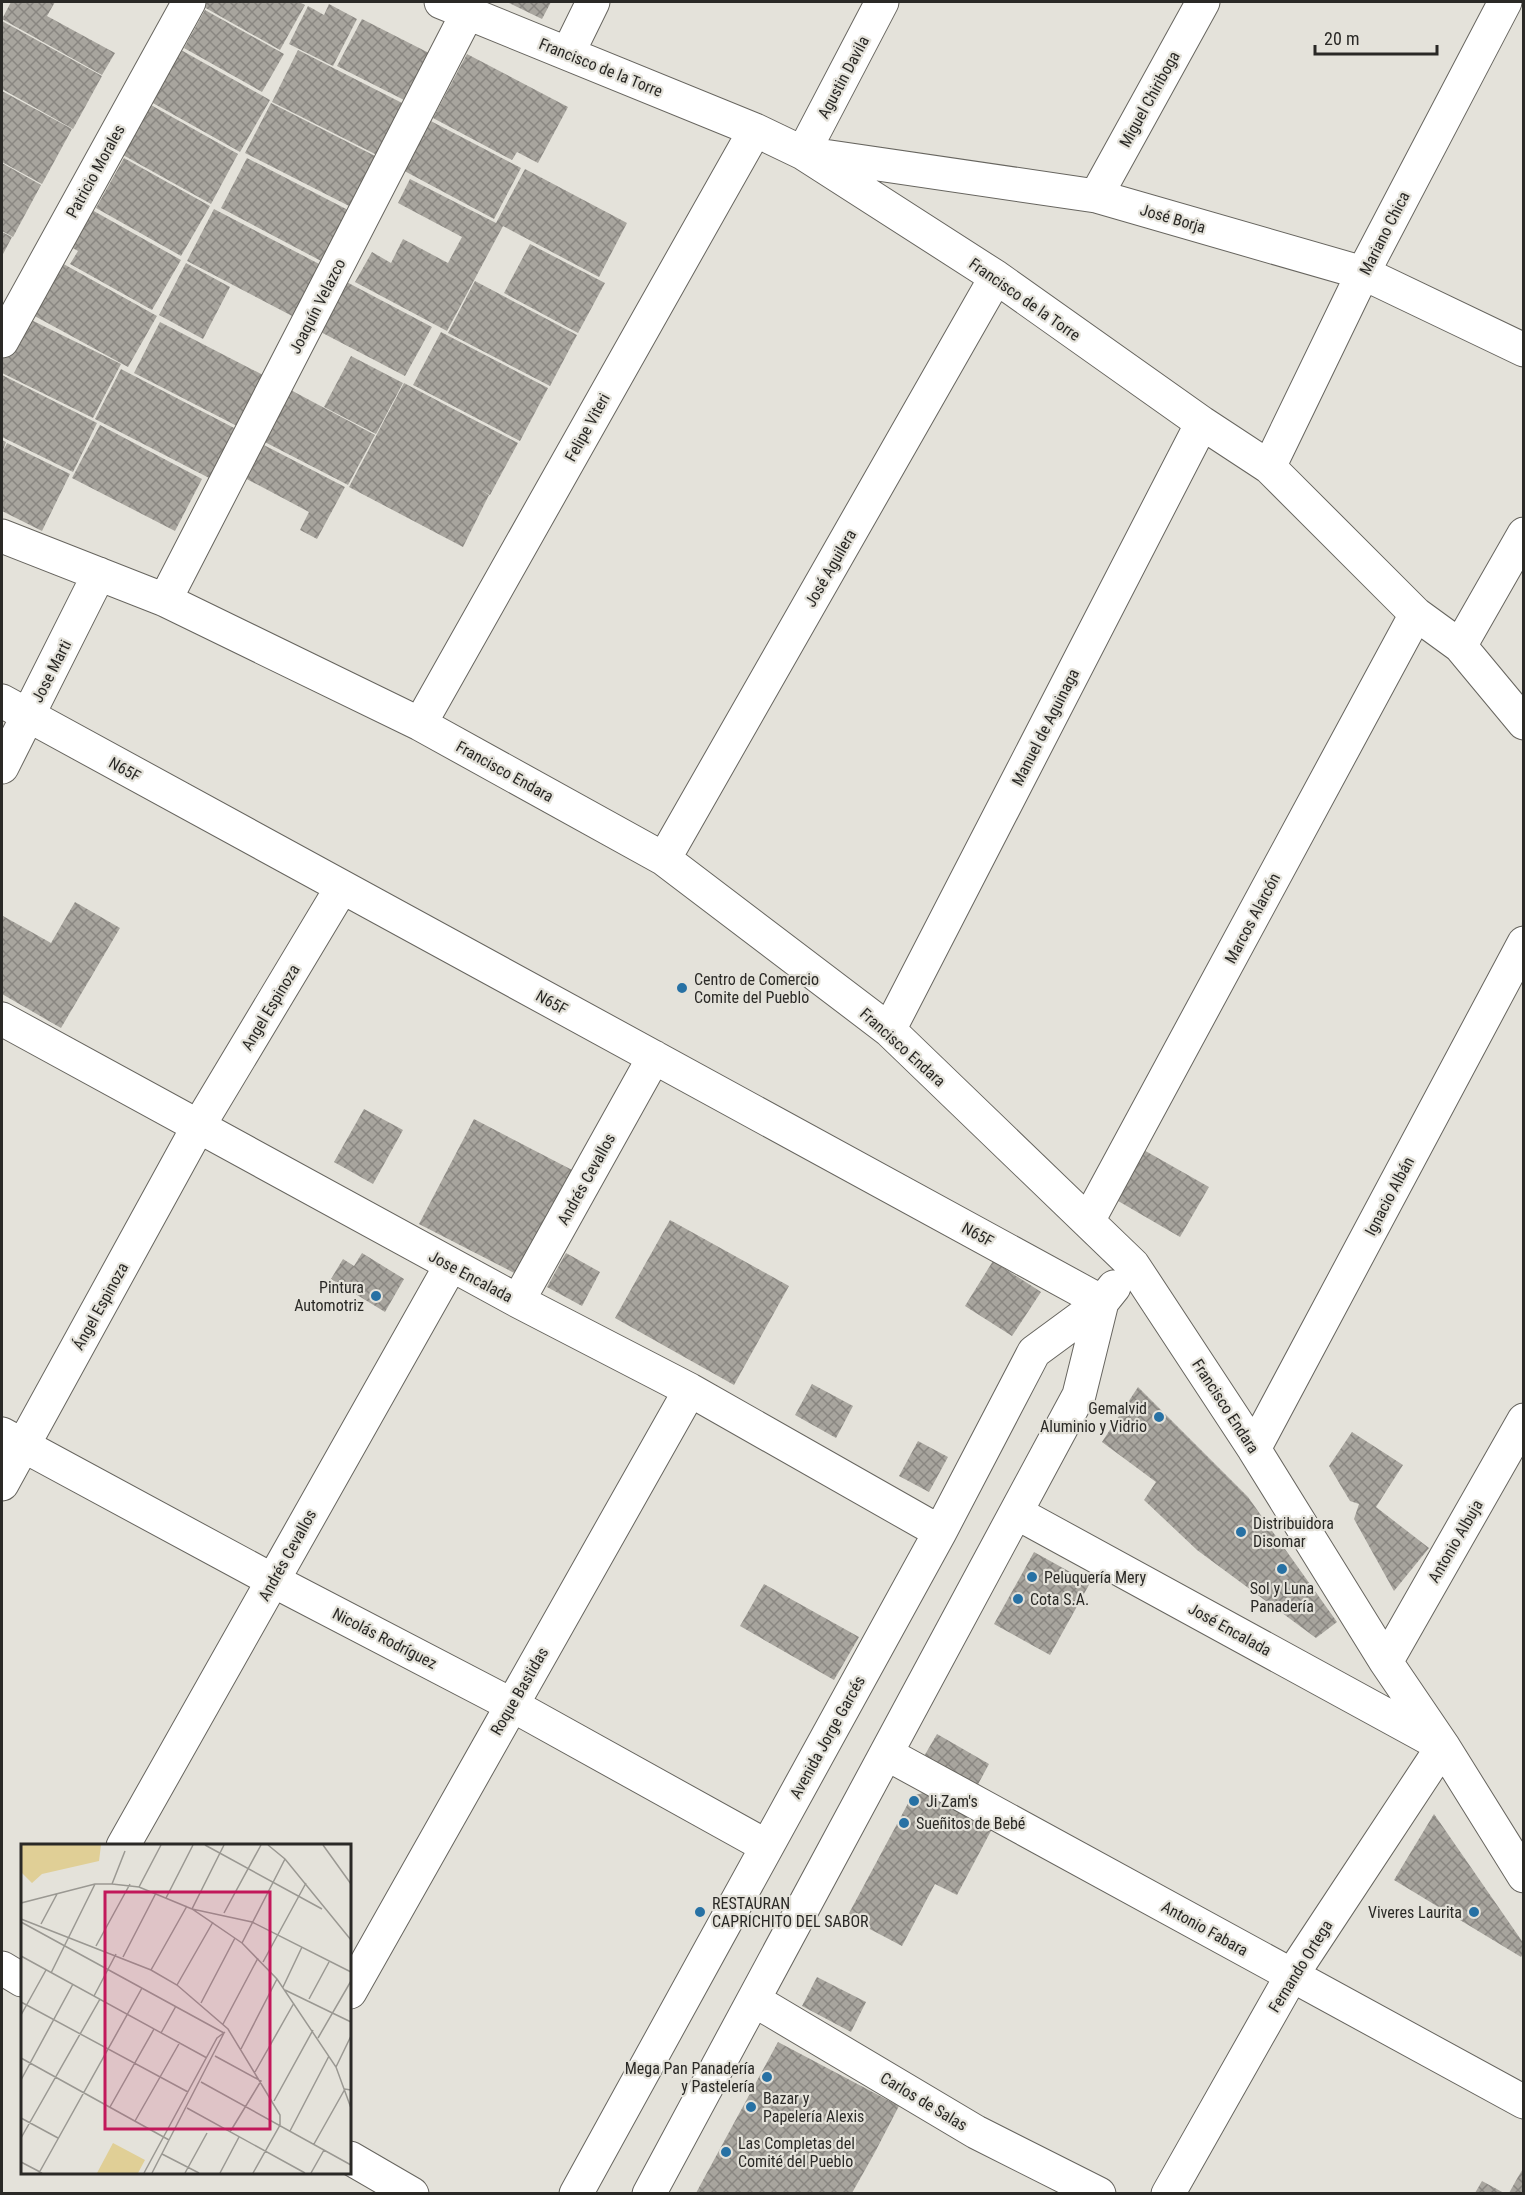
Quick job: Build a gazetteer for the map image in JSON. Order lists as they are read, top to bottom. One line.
{"streets":{"street":["Francisco de la Torre","Agustin Davila","Miguel Chiriboga","Patricio Morales","José Borja","Mariano Chica","Joaquín Velazco","Felipe Viteri","José Aguilera","Jose Marti","Manuel de Aguinaga","N65F","Francisco Endara","Marcos Alarcón","Angel Espinoza","Andrés Cevallos","Ignacio Albán","Jose Encalada","Ángel Espinoza","Antonio Albuja","José Encalada","Nicolás Rodríguez","Roque Bastidas","Avenida Jorge Garcés","Antonio Fabara","Fernando Ortega","Carlos de Salas"]},"crossings":[["Francisco de la Torre","Agustin Davila"],["Francisco de la Torre","José Borja"],["Francisco de la Torre","Mariano Chica"],["Francisco de la Torre","Joaquín Velazco"],["Francisco de la Torre","Felipe Viteri"],["Francisco de la Torre","José Aguilera"],["Francisco de la Torre","Manuel de Aguinaga"],["Francisco de la Torre","Marcos Alarcón"],["Agustin Davila","José Borja"],["Miguel Chiriboga","José Borja"],["José Borja","Mariano Chica"],["Joaquín Velazco","Francisco Endara"],["Felipe Viteri","Francisco Endara"],["José Aguilera","Francisco Endara"],["Jose Marti","N65F"],["Jose Marti","Francisco Endara"],["Manuel de Aguinaga","Francisco Endara"],["N65F","Angel Espinoza"],["N65F","Andrés Cevallos"],["N65F","Avenida Jorge Garcés"],["Francisco Endara","Marcos Alarcón"],["Francisco Endara","Ignacio Albán"],["Francisco Endara","Antonio Albuja"],["Francisco Endara","José Encalada"],["Francisco Endara","Avenida Jorge Garcés"],["Francisco Endara","Fernando Ortega"],["Angel Espinoza","Jose Encalada"],["Angel Espinoza","Ángel Espinoza"],["Andrés Cevallos","Jose Encalada"],["Andrés Cevallos","Nicolás Rodríguez"],["Jose Encalada","Ángel Espinoza"],["Jose Encalada","Roque Bastidas"],["Jose Encalada","Avenida Jorge Garcés"],["Ángel Espinoza","Nicolás Rodríguez"],["José Encalada","Avenida Jorge Garcés"],["José Encalada","Fernando Ortega"],["Nicolás Rodríguez","Roque Bastidas"],["Nicolás Rodríguez","Avenida Jorge Garcés"],["Avenida Jorge Garcés","Antonio Fabara"],["Avenida Jorge Garcés","Carlos de Salas"],["Antonio Fabara","Fernando Ortega"]],"places":["Centro de Comercio Comite del Pueblo","Pintura Automotriz","Gemalvid Aluminio y Vidrio","Distribuidora Disomar","Sol y Luna Panadería","Peluquería Mery","Cota S.A.","Ji Zam's","Sueñitos de Bebé","RESTAURAN CAPRICHITO DEL SABOR","Viveres Laurita","Mega Pan Panadería y Pastelería","Bazar y Papelería Alexis","Las Completas del Comité del Pueblo"],"scale_bar":"20 m"}
